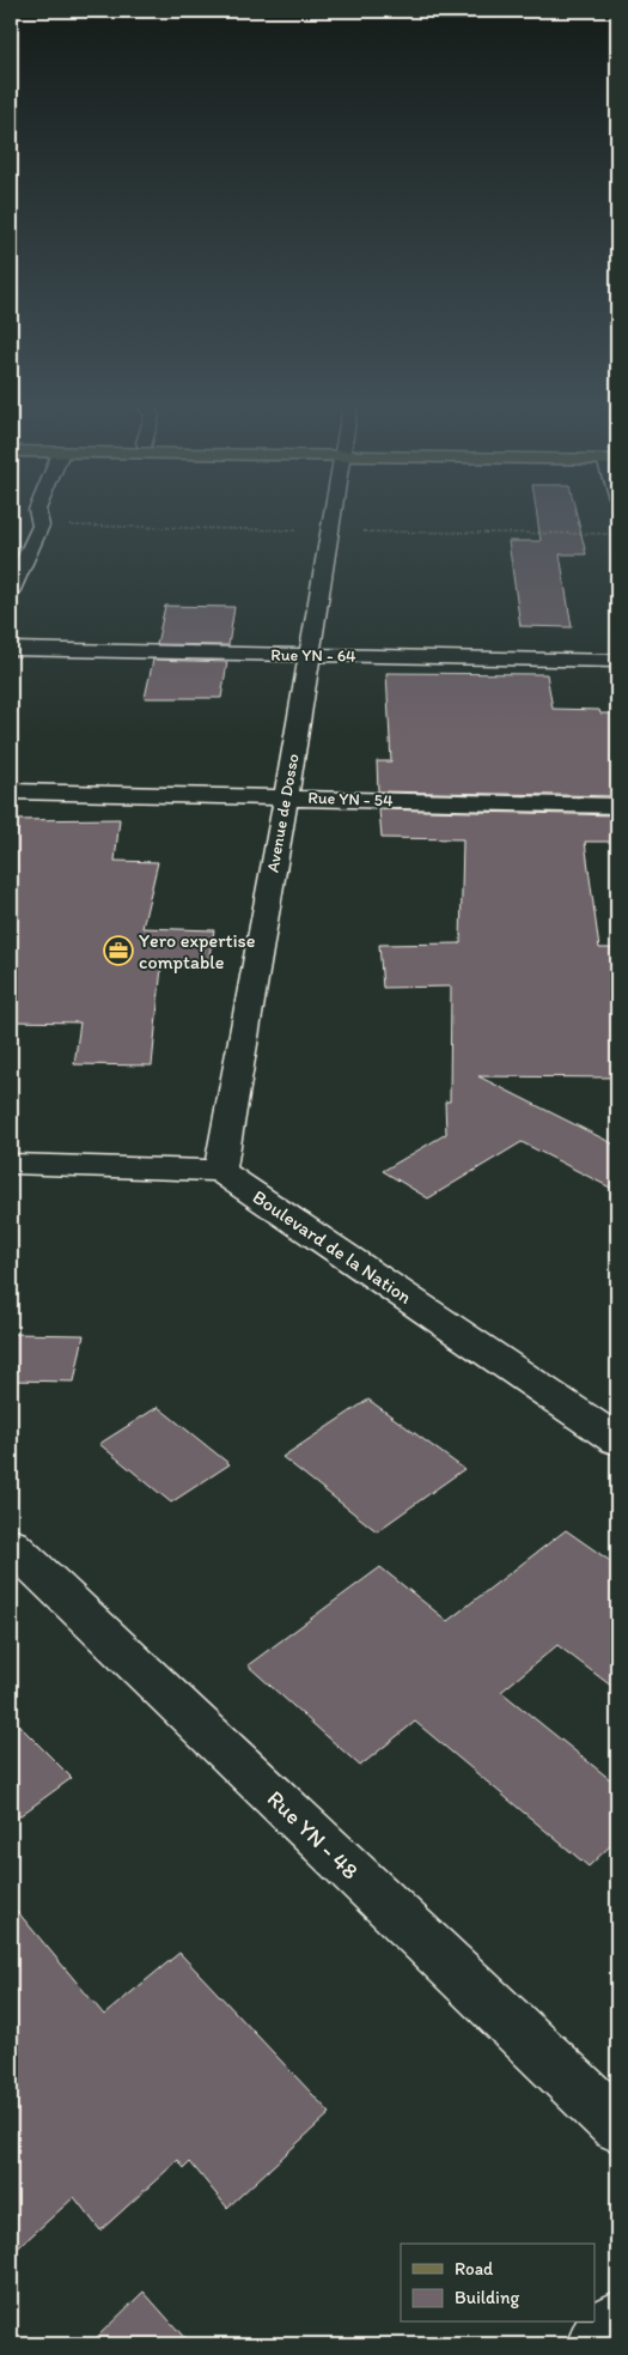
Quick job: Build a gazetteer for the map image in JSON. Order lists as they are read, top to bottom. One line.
{"streets":{"street":["Rue YN - 64","Rue YN - 54","Avenue de Dosso","Boulevard de la Nation","Rue YN - 48"]},"crossings":[["Rue YN - 64","Avenue de Dosso"],["Rue YN - 54","Avenue de Dosso"],["Avenue de Dosso","Boulevard de la Nation"]],"places":{"office":["Yero expertise comptable"]},"legend":["Road","Building"]}
